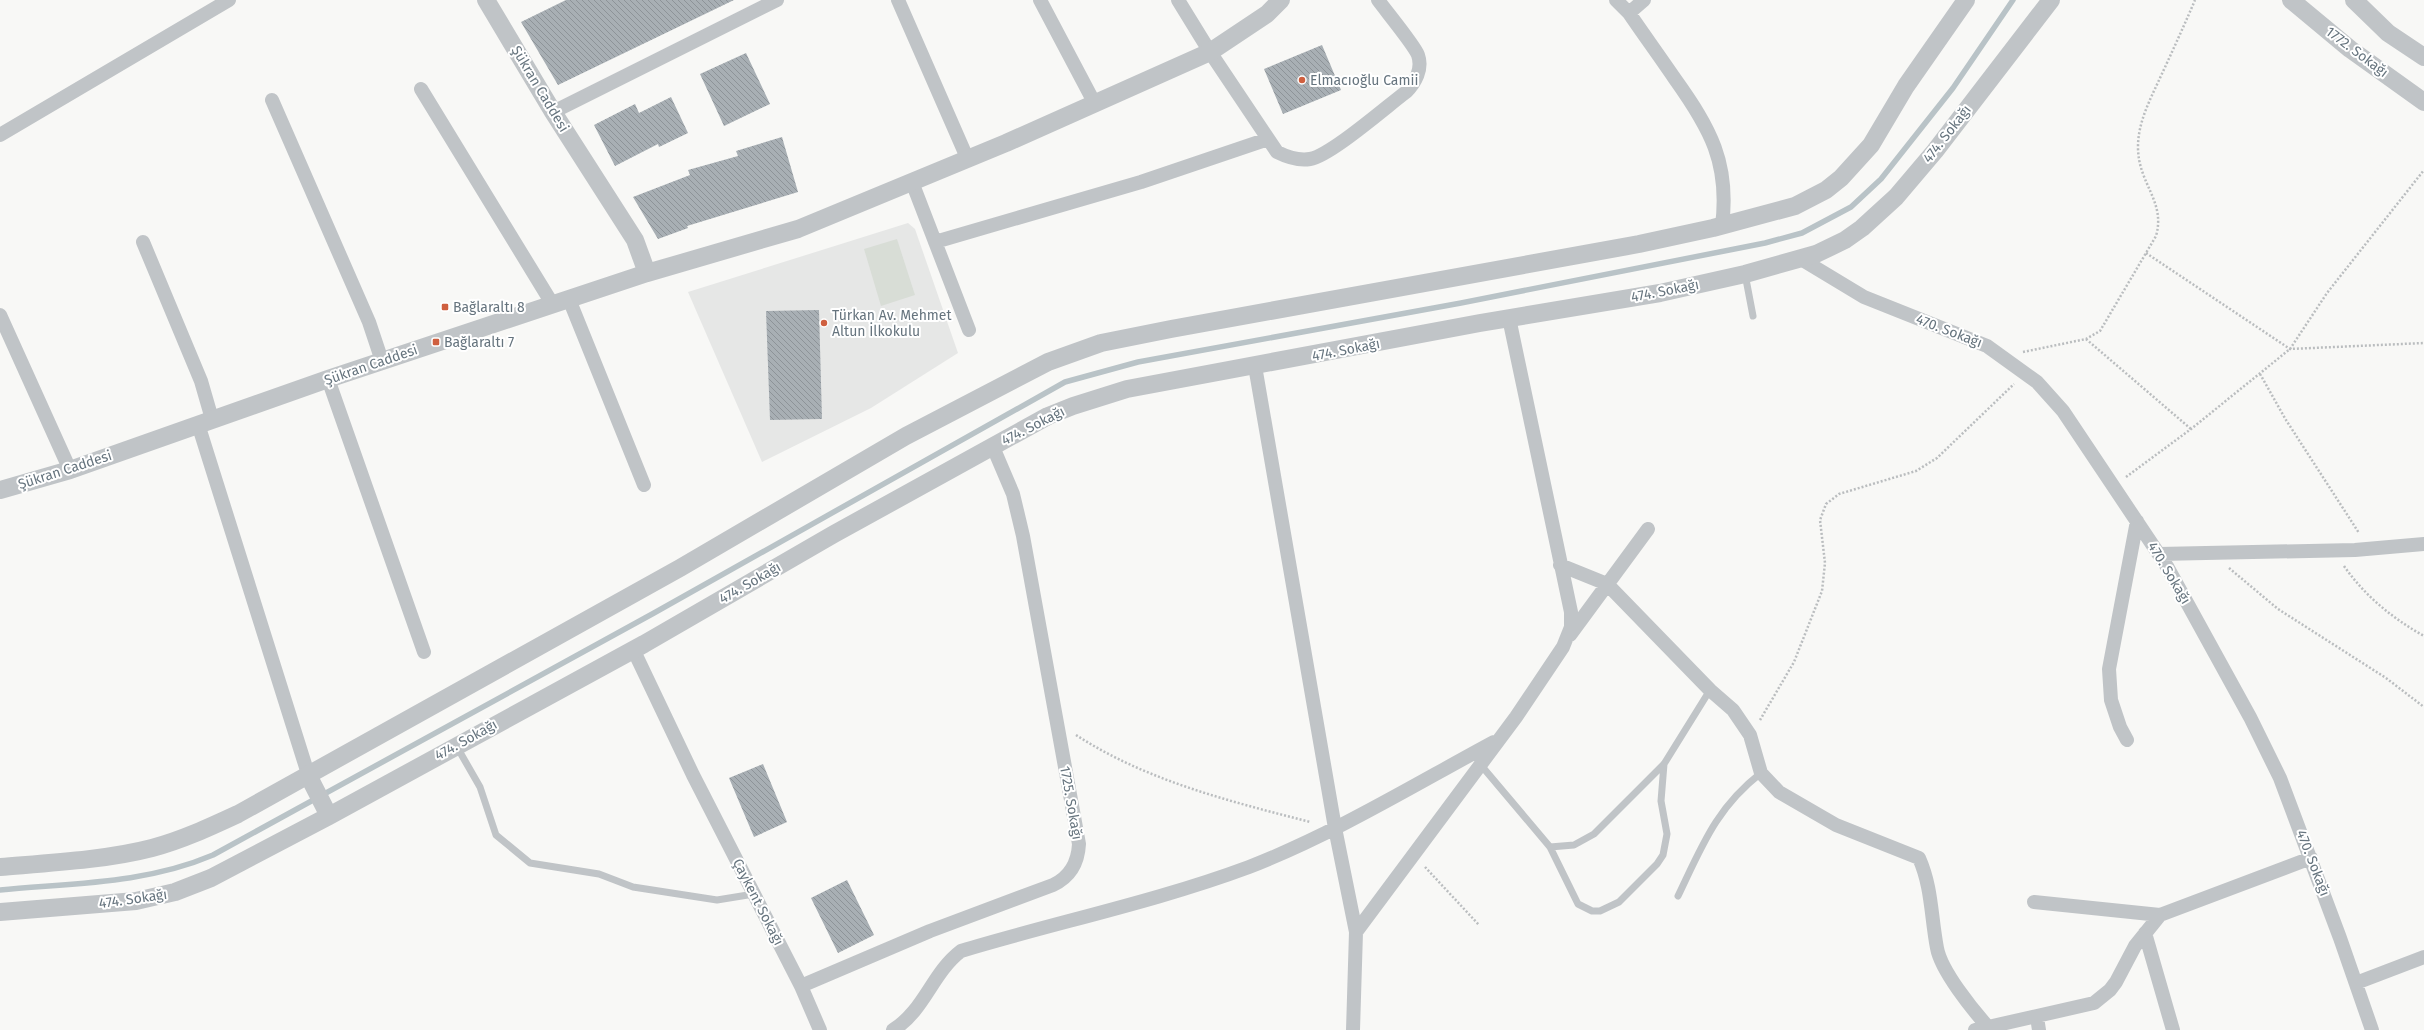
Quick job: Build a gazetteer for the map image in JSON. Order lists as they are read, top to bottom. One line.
{"streets":{"street":["1772. Sokağı","Şükran Caddesi","474. Sokağı","470. Sokağı","1725. Sokağı","Çaykent Sokağı"]},"crossings":[["474. Sokağı","470. Sokağı"],["474. Sokağı","1725. Sokağı"],["474. Sokağı","Çaykent Sokağı"],["1725. Sokağı","Çaykent Sokağı"]],"places":{"other":["Elmacıoğlu Camii","Türkan Av. Mehmet Altun İlkokulu"],"transit":["Bağlaraltı 8","Bağlaraltı 7"]}}
